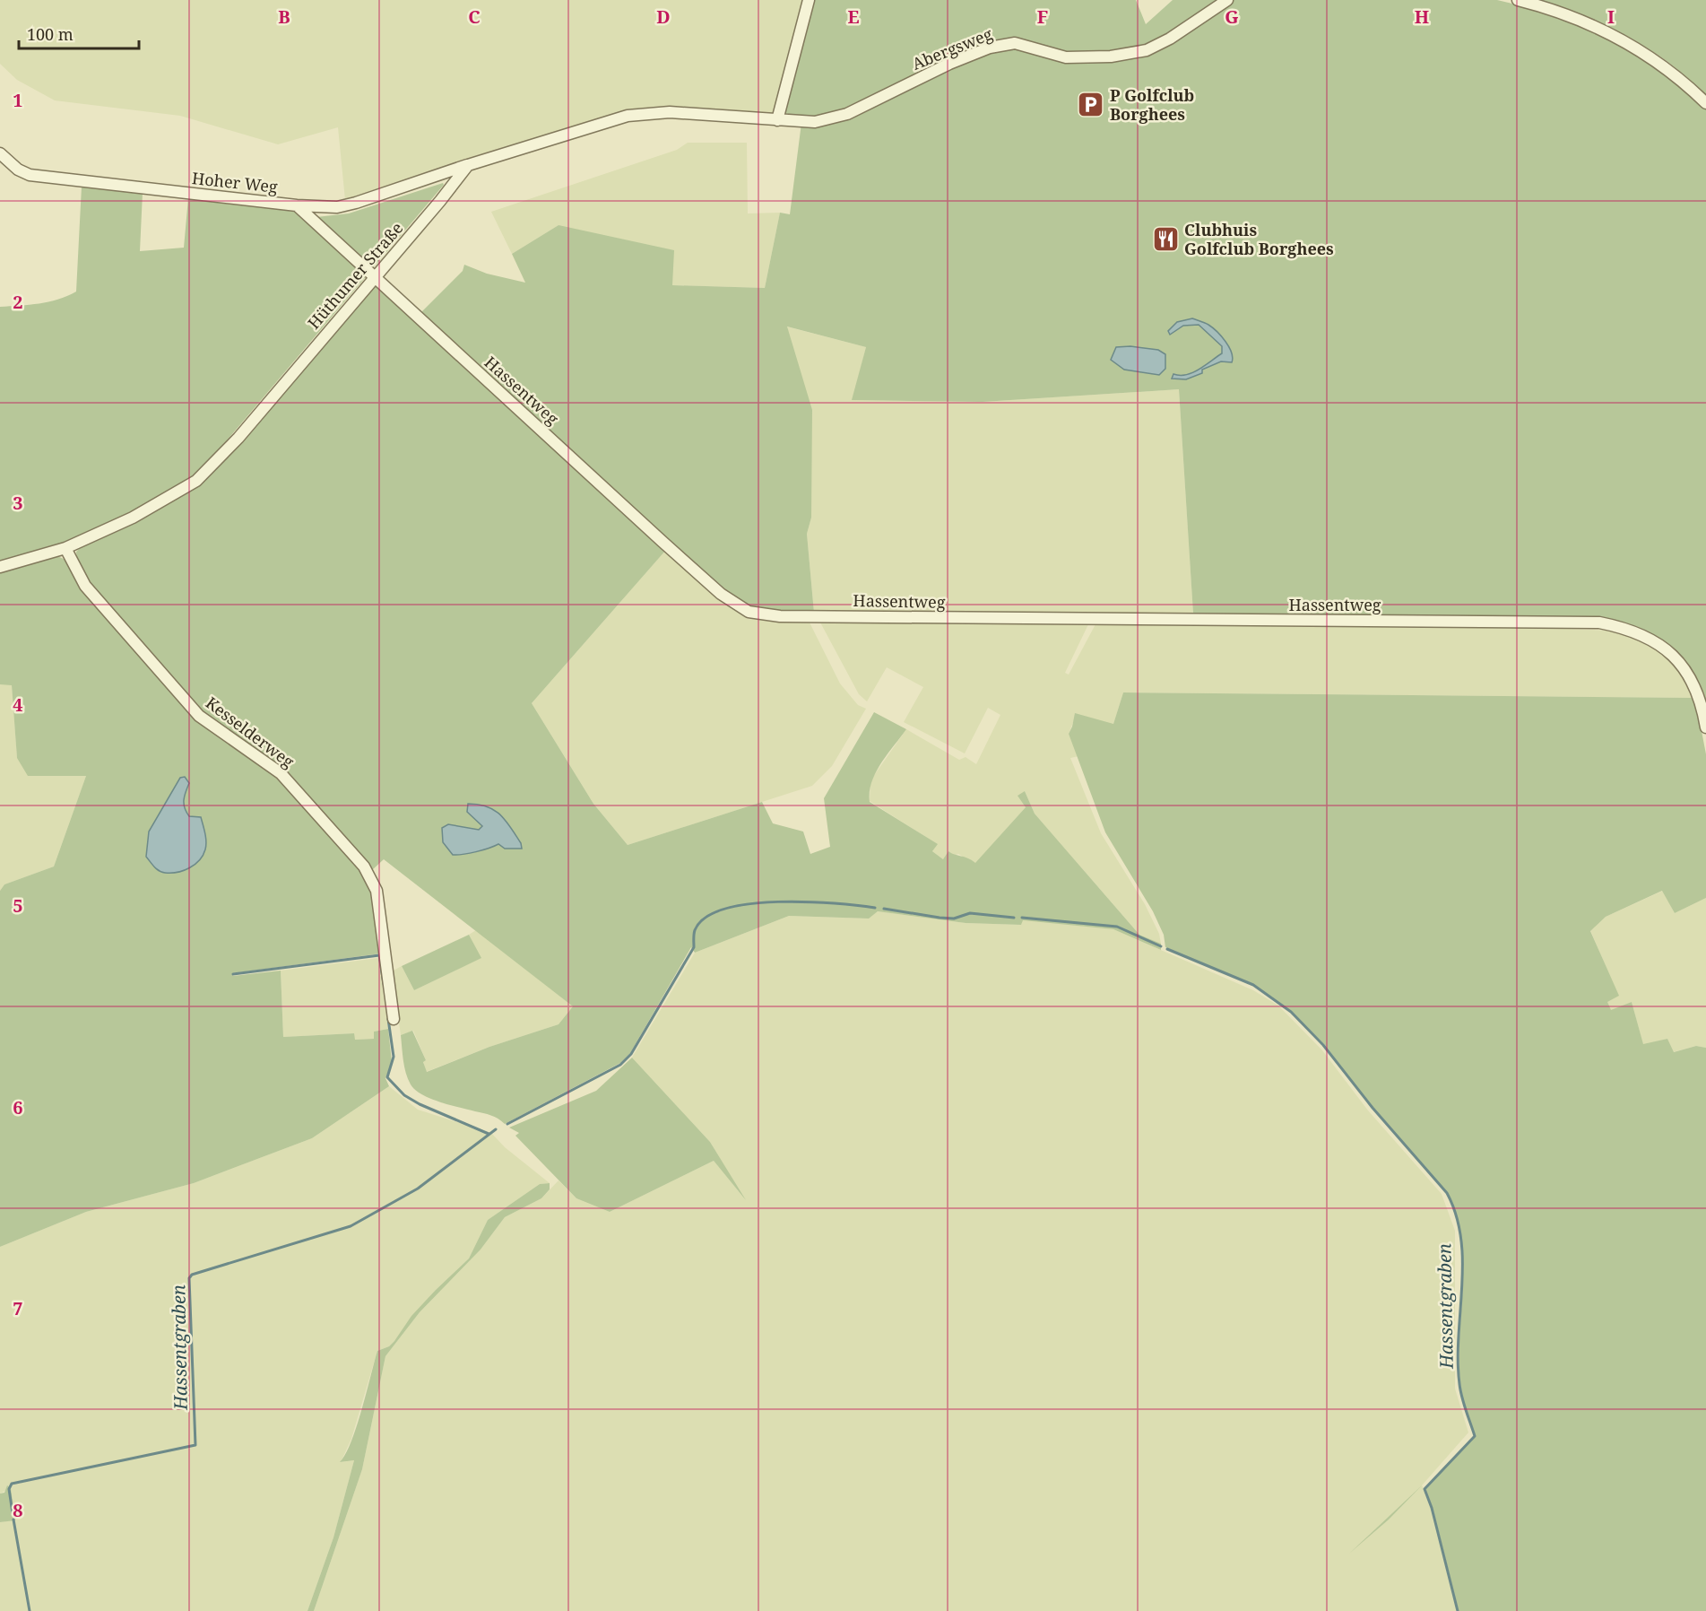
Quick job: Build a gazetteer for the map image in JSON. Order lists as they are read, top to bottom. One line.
{"streets":{"street":["Abergsweg","Hoher Weg","Hüthumer Straße","Hassentweg","Kesselderweg"]},"crossings":[["Hoher Weg","Hüthumer Straße"],["Hoher Weg","Hassentweg"],["Hüthumer Straße","Hassentweg"],["Hüthumer Straße","Kesselderweg"]],"water":["Hassentgraben"],"places":{"parking":["P Golfclub Borghees"],"restaurant":["Clubhuis Golfclub Borghees"]},"scale_bar":"100 m","grid":{"columns":["B","C","D","E","F","G","H","I"],"rows":["1","2","3","4","5","6","7","8"]}}
